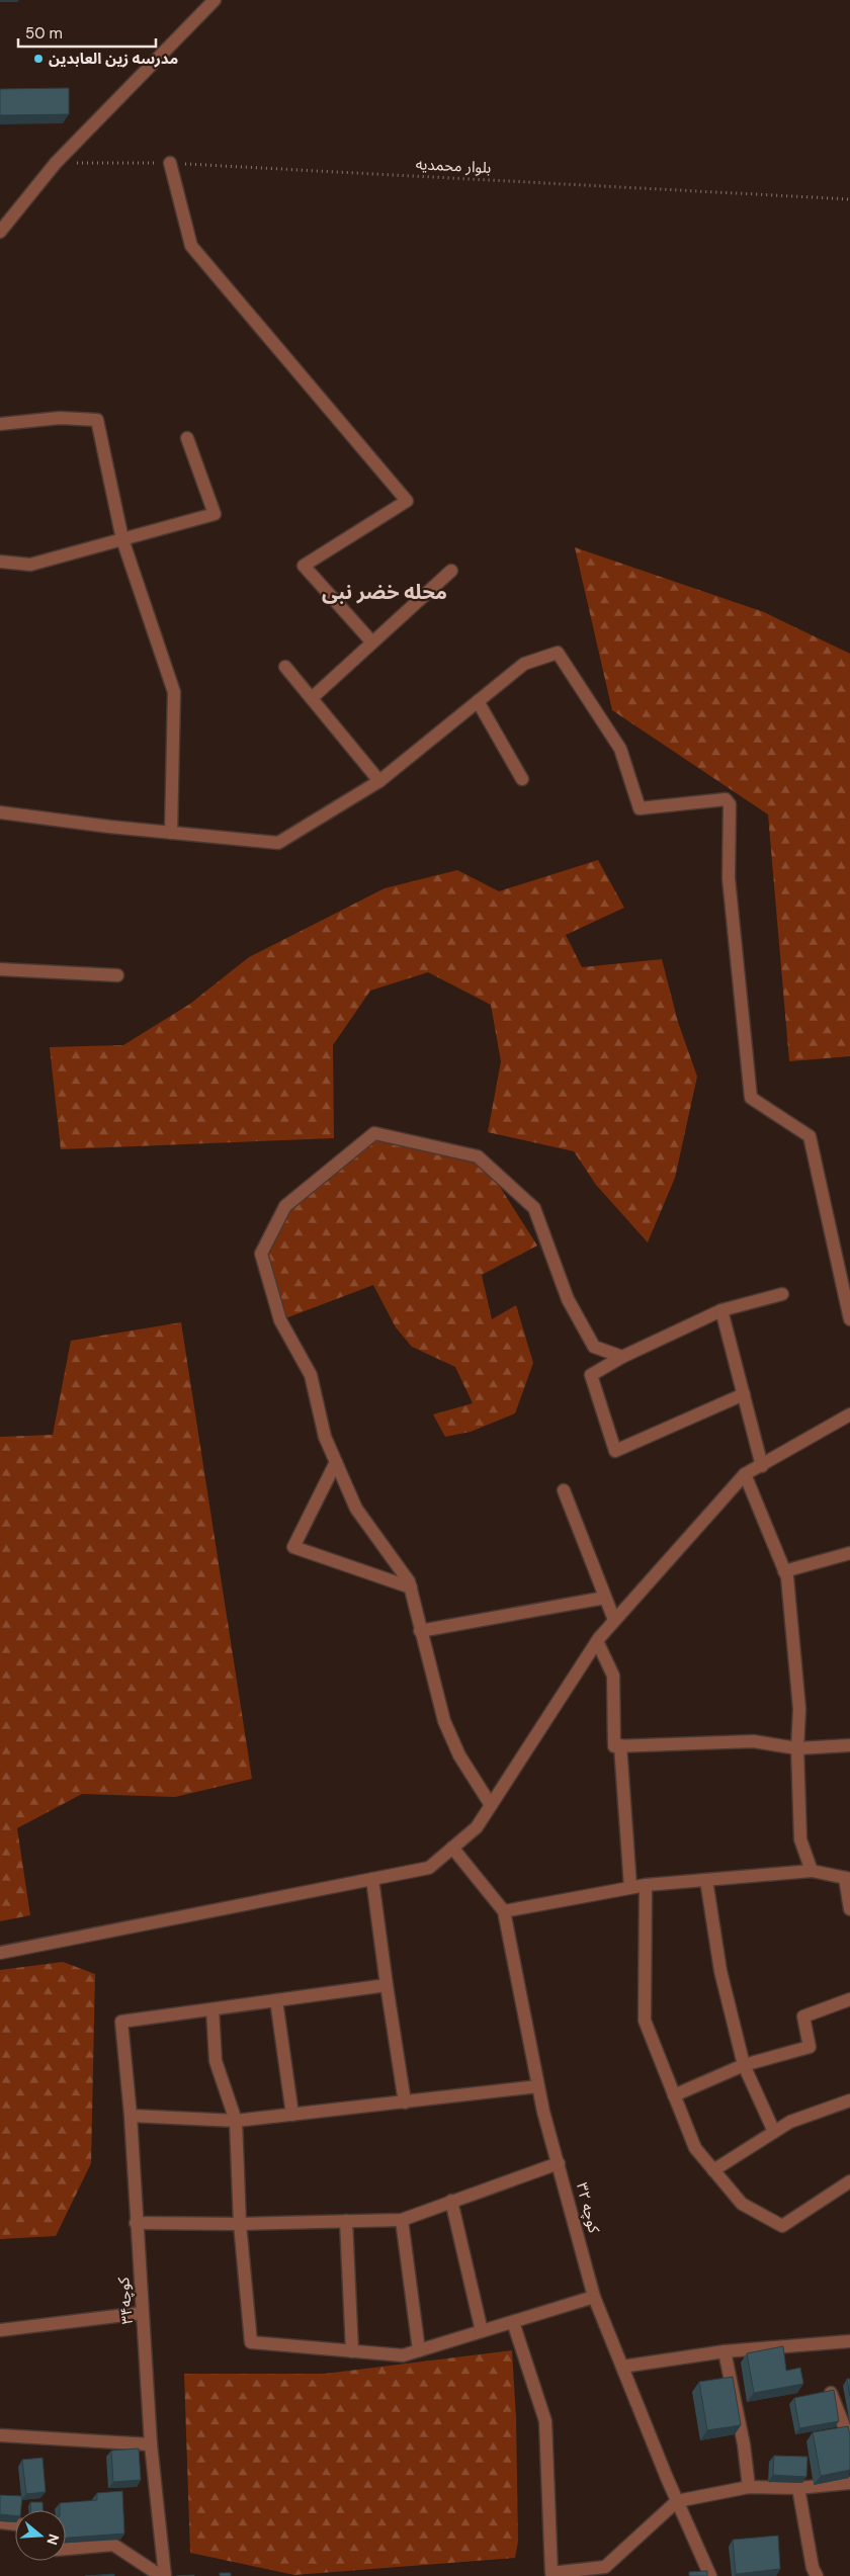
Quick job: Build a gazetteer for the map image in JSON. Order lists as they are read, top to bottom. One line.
{"streets":{"street":["کوچه ۳۲","کوچه۳۴"],"path":["بلوار محمدیه"]},"districts":["محله خضر نبی"],"places":["مدرسه زین العابدین"],"scale_bar":"50 m","north":"right"}
